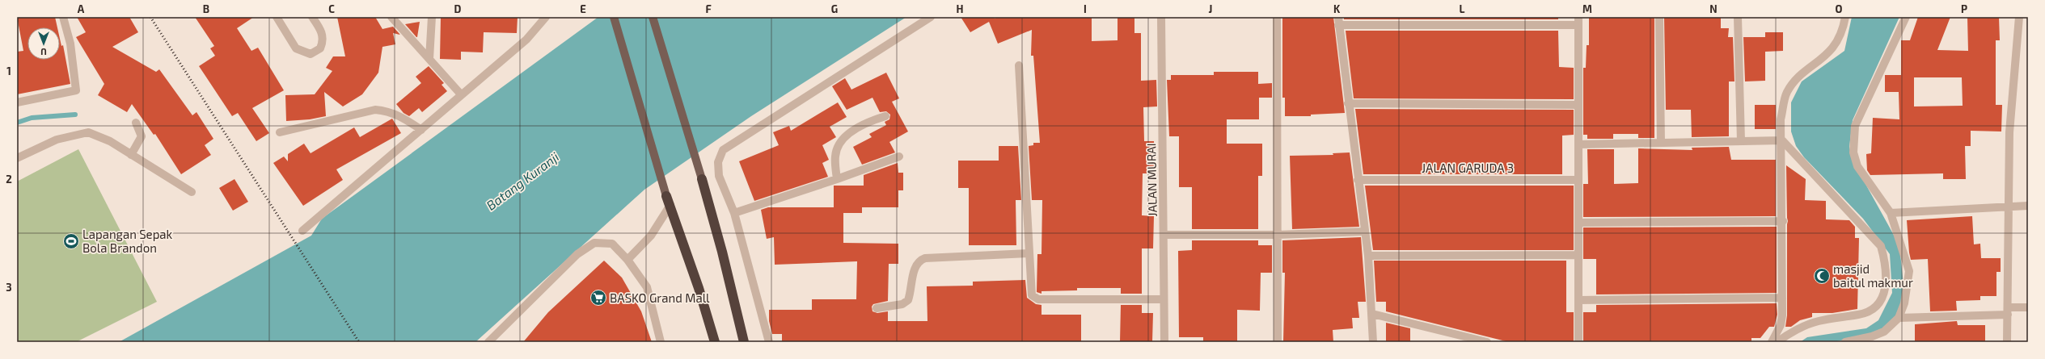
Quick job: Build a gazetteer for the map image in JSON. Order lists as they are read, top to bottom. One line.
{"streets":{"street":["JALAN GARUDA 3","JALAN MURAI"]},"water":["Batang Kuranji"],"places":{"sports":["Lapangan Sepak Bola Brandon"],"mosque":["masjid baitul makmur"],"supermarket":["BASKO Grand Mall"]},"north":"bottom","grid":{"columns":["A","B","C","D","E","F","G","H","I","J","K","L","M","N","O","P"],"rows":["1","2","3"]}}
